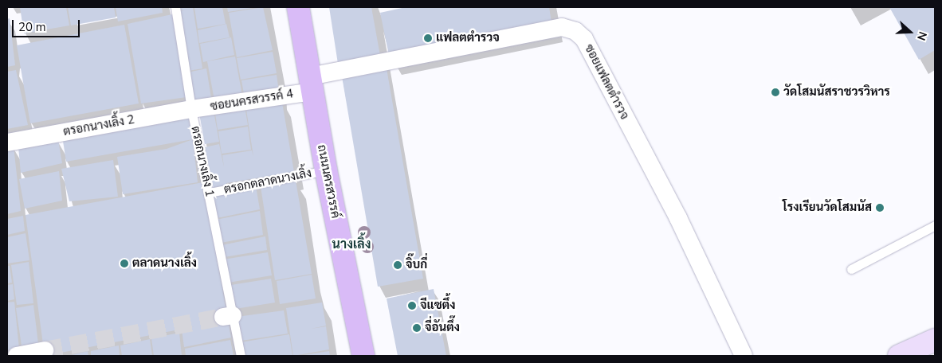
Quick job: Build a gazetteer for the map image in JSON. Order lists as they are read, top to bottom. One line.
{"streets":{"main road":["ถนนนครสวรรค์"],"street":["ซอยแฟลตตำรวจ","ซอยนครสวรรค์ 4","ตรอกนางเลิ้ง 2"],"lane":["ตรอกนางเลิ้ง 1","ตรอกตลาดนางเลิ้ง"]},"crossings":[["ซอยแฟลตตำรวจ","ซอยนครสวรรค์ 4"],["ซอยแฟลตตำรวจ","ถนนนครสวรรค์"],["ซอยนครสวรรค์ 4","ตรอกนางเลิ้ง 2"],["ซอยนครสวรรค์ 4","ตรอกนางเลิ้ง 1"],["ซอยนครสวรรค์ 4","ถนนนครสวรรค์"],["ตรอกนางเลิ้ง 2","ตรอกนางเลิ้ง 1"],["ตรอกนางเลิ้ง 1","ตรอกตลาดนางเลิ้ง"],["ตรอกตลาดนางเลิ้ง","ถนนนครสวรรค์"]],"districts":["นางเลิ้ง"],"places":["แฟลตตำรวจ","วัดโสมนัสราชวรวิหาร","โรงเรียนวัดโสมนัส","ตลาดนางเลิ้ง","จิ๊บกี่","จีแซตึ้ง","จี่อันตึ๊ง"],"scale_bar":"20 m","north":"right"}
